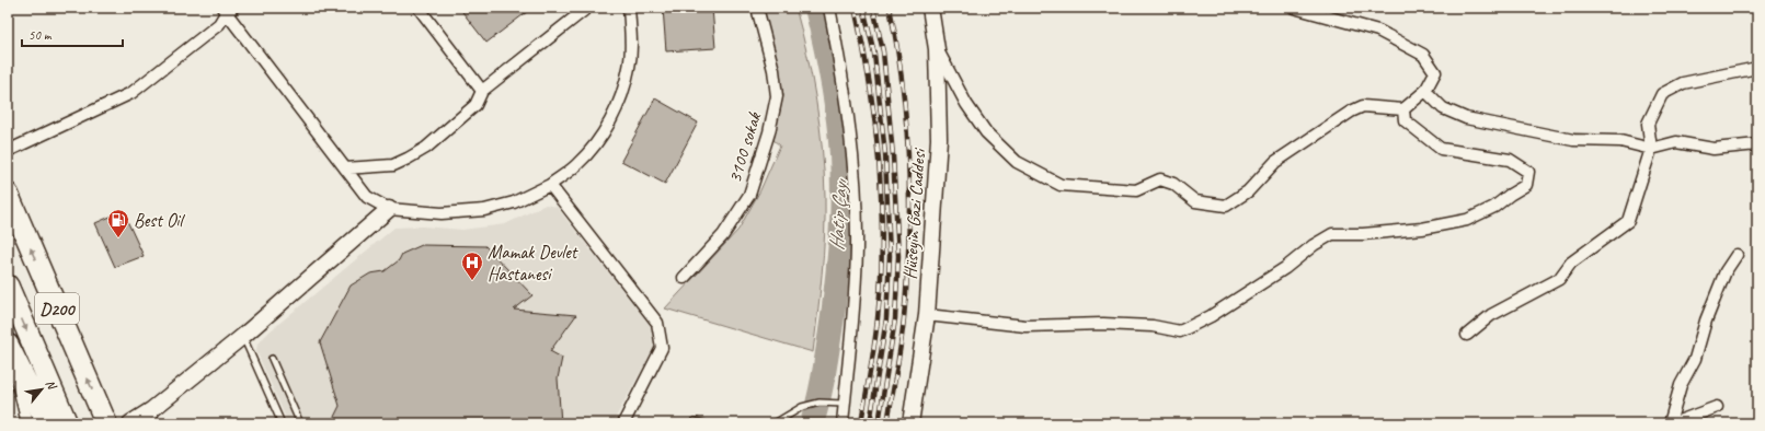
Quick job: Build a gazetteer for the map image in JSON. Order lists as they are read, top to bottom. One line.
{"streets":{"highway":["D200"],"street":["3100 sokak","Hüseyin Gazi Caddesi"]},"water":["Hatip Çayı"],"places":{"fuel station":["Best Oil"],"hospital":["Mamak Devlet Hastanesi"]},"scale_bar":"50 m","north":"top right"}
